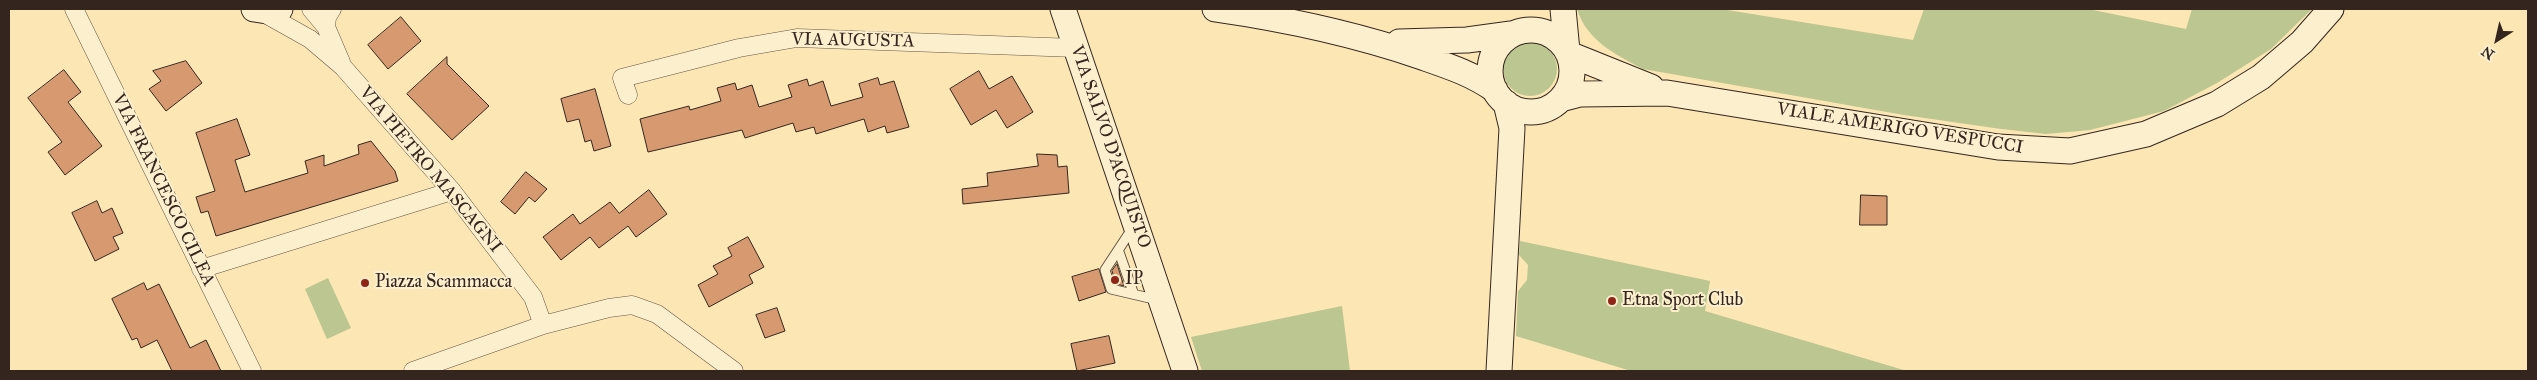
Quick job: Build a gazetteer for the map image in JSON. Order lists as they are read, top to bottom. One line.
{"streets":{"street":["VIA AUGUSTA","VIALE AMERIGO VESPUCCI","VIA SALVO D'ACQUISTO","VIA PIETRO MASCAGNI","VIA FRANCESCO CILEA"]},"crossings":[["VIA AUGUSTA","VIA SALVO D'ACQUISTO"]],"places":["IP","Piazza Scammacca","Etna Sport Club"],"north":"bottom left"}
